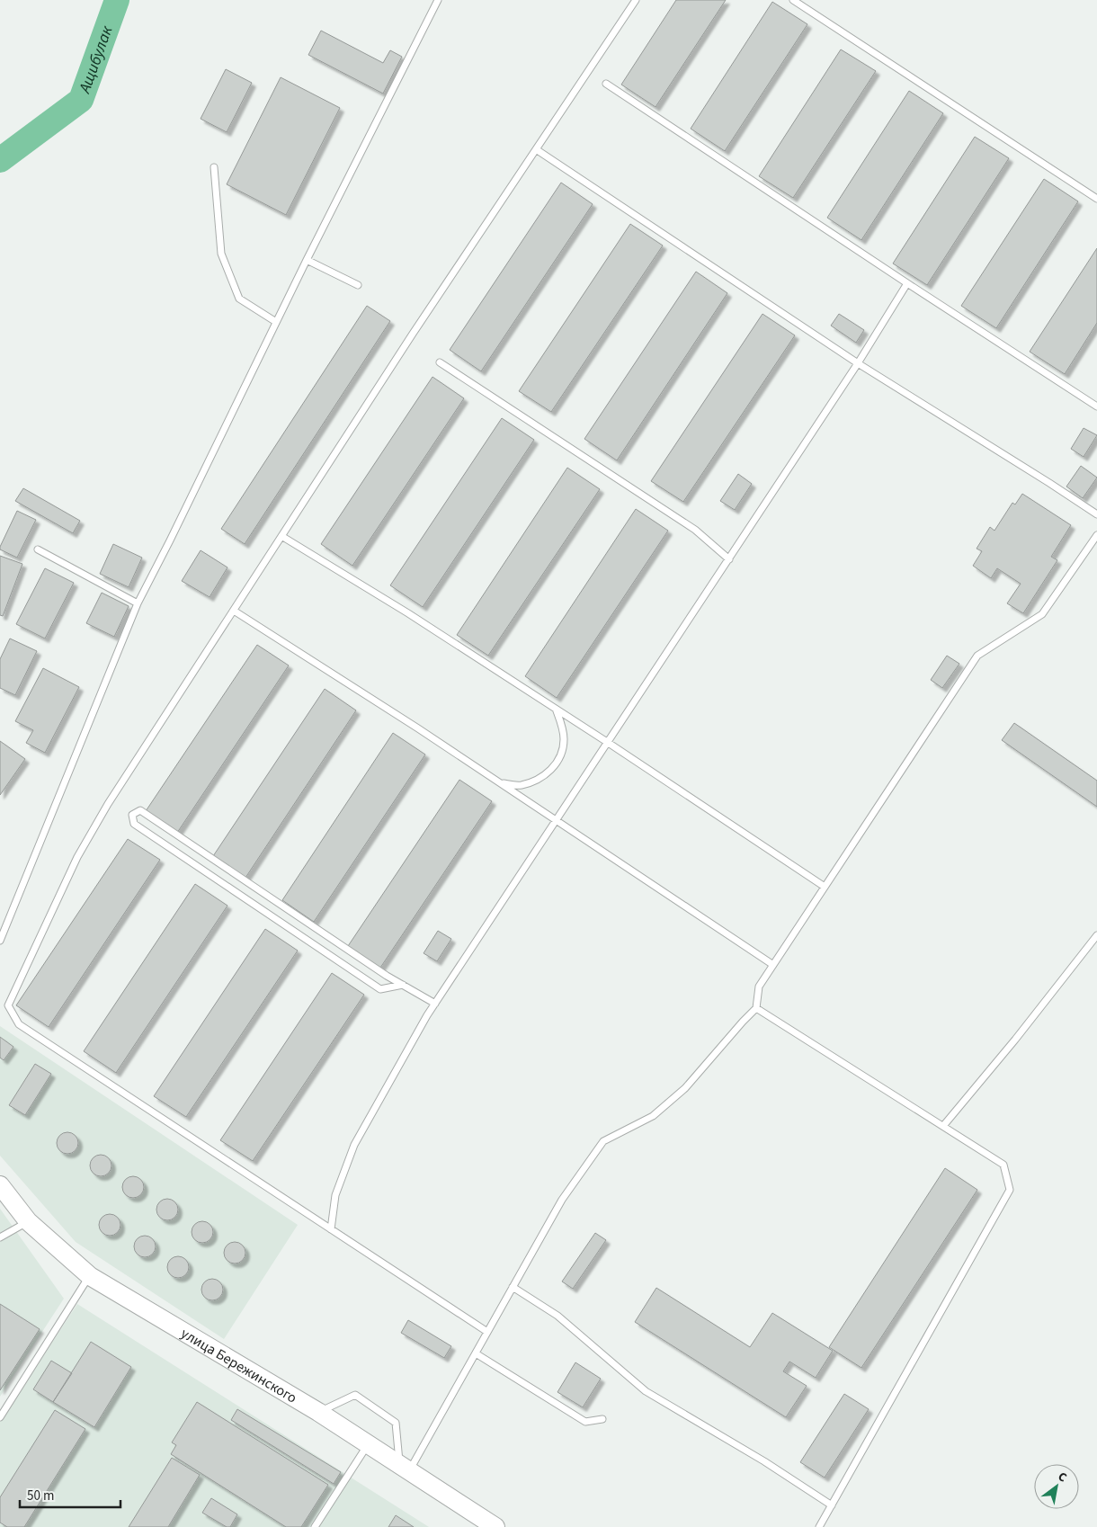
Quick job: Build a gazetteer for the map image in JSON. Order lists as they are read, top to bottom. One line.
{"streets":{"main road":["улица Бережинского"]},"water":["Ащибулак"],"scale_bar":"50 m","north":"top right"}
